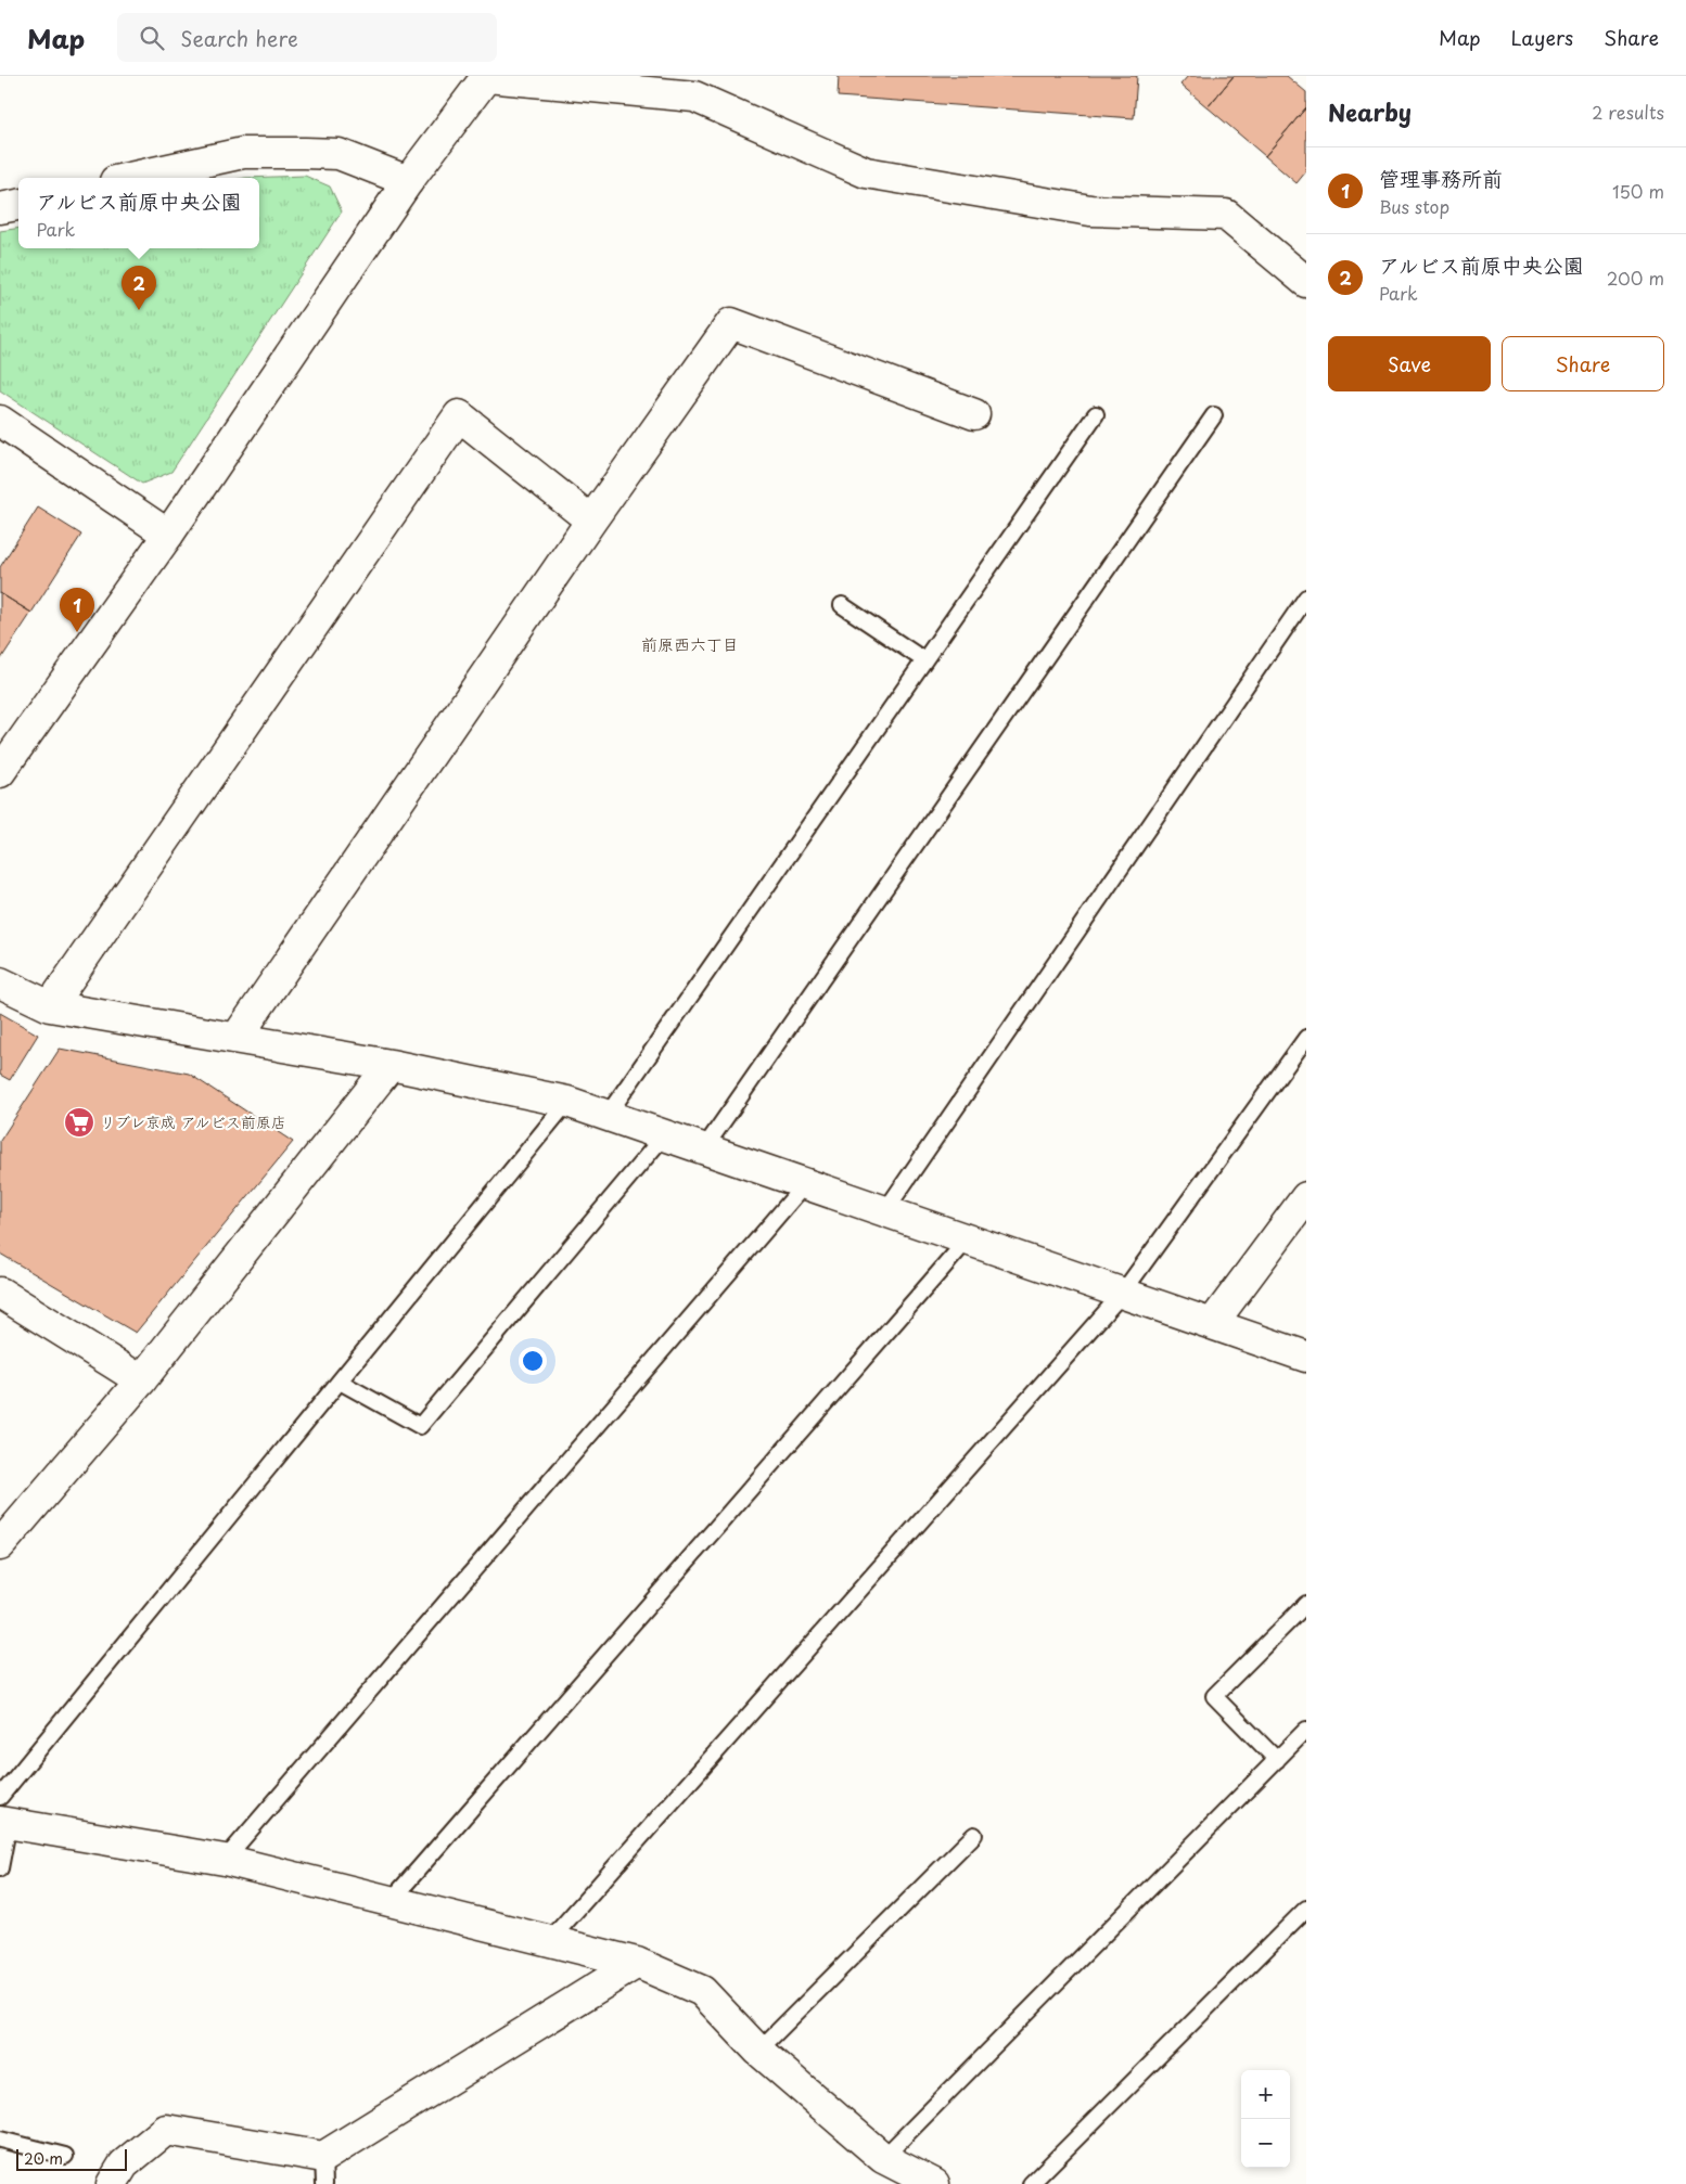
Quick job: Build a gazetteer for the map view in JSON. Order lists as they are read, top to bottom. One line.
{"districts":["前原西六丁目"],"places":{"supermarket":["リブレ京成 アルビス前原店"]},"scale_bar":"20 m","page":{"header":"Map","search":"Search here","nav":["Map","Layers","Share"],"heading":["Nearby","2 results"],"list":[{"mark":"1","name":"管理事務所前","note":"Bus stop","value":"150 m"},{"mark":"2","name":"アルビス前原中央公園","note":"Park","value":"200 m"}],"popup":["アルビス前原中央公園","Park"],"pins":["2","1"],"buttons":["Save","Share"],"map_buttons":["+","−"],"scale":"20 m"}}
